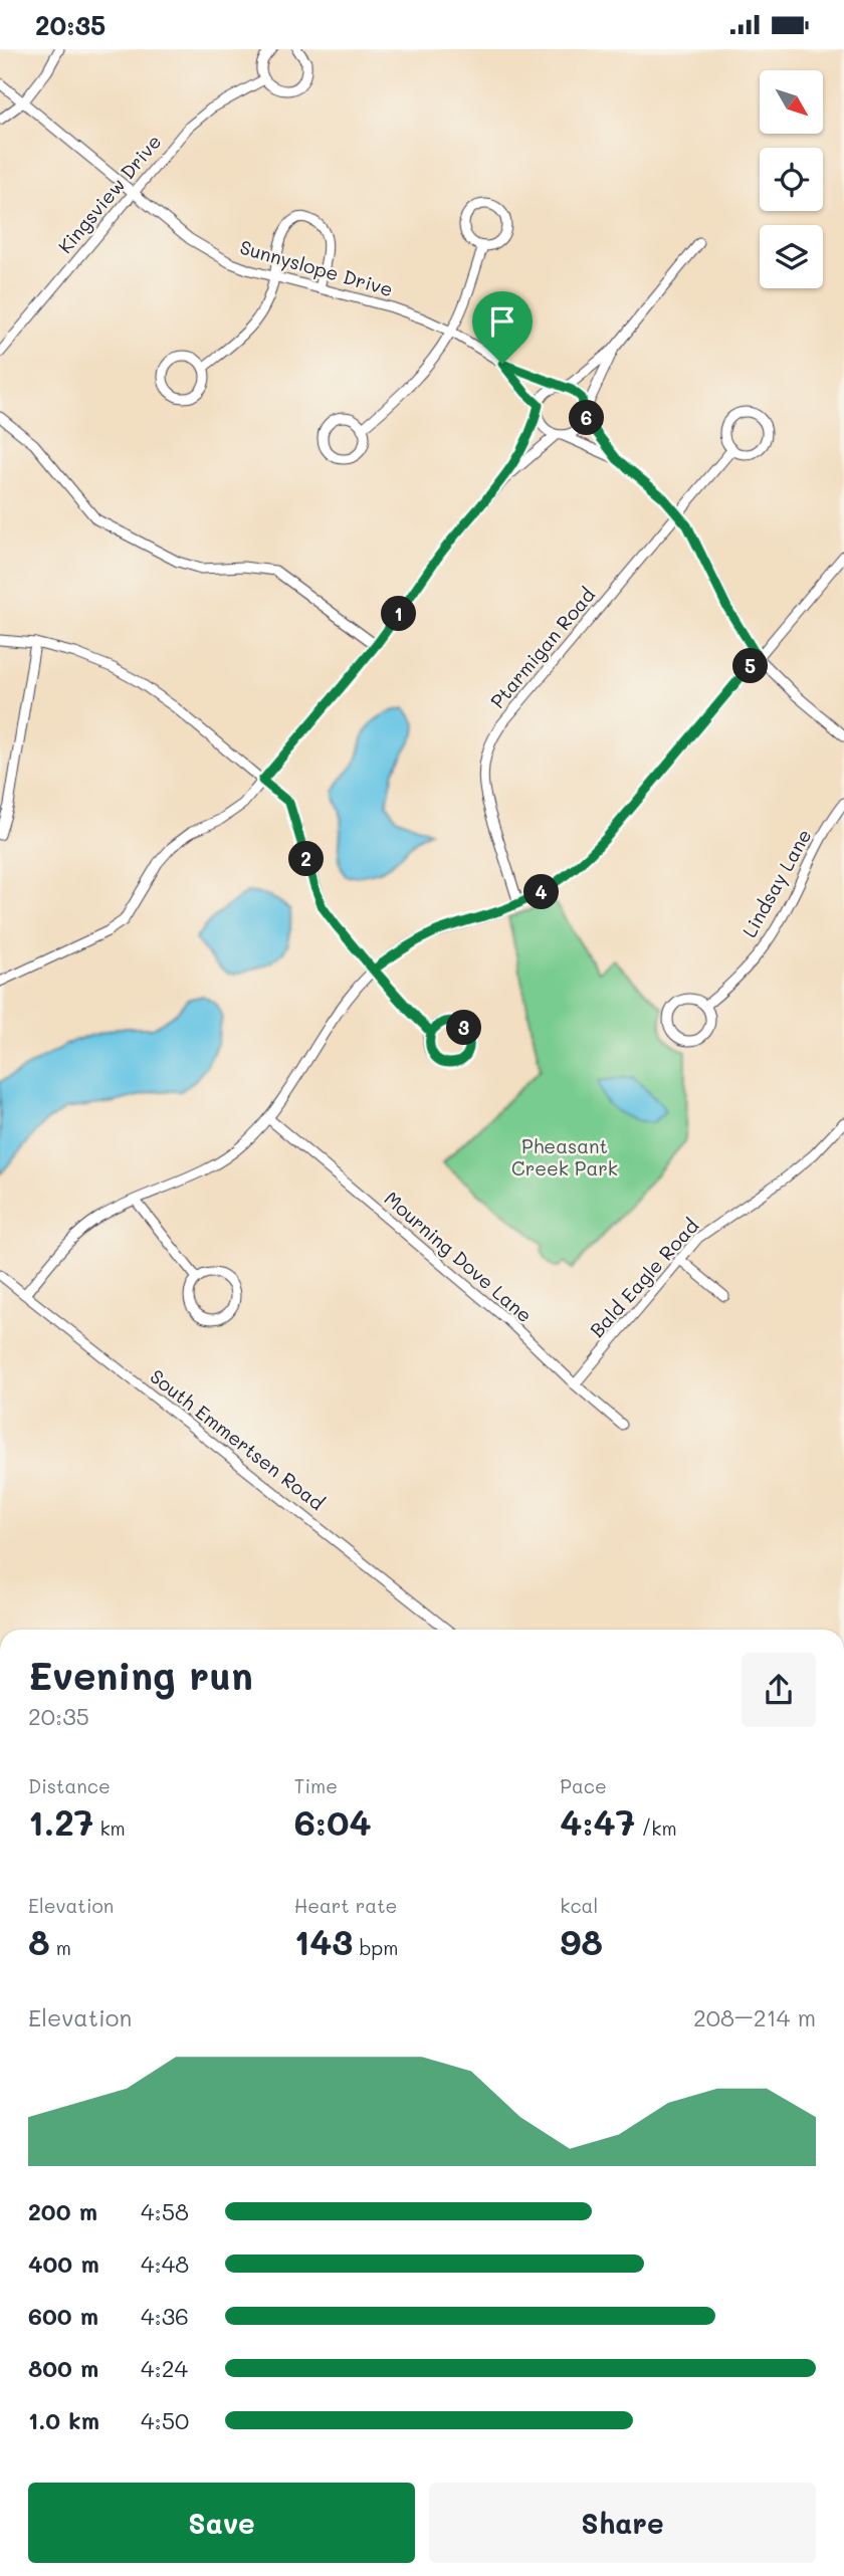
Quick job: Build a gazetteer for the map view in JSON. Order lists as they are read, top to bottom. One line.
{"streets":{"street":["Kingsview Drive","Sunnyslope Drive","Ptarmigan Road","Lindsay Lane","Mourning Dove Lane","Bald Eagle Road","South Emmertsen Road"]},"crossings":[["Kingsview Drive","Sunnyslope Drive"],["Mourning Dove Lane","Bald Eagle Road"]],"parks":["Pheasant Creek Park"],"north":"bottom right","page":{"status":"20:35","pins":["6","1","5","2","4","3"],"heading":["Evening run","20:35"],"stats":[["Distance","1.27 km"],["Time","6:04"],["Pace","4:47 /km"],["Elevation","8 m"],["Heart rate","143 bpm"],["kcal","98"]],"chart":["Elevation","208–214 m"],"list":[{"name":"200 m","note":"4:58"},{"name":"400 m","note":"4:48"},{"name":"600 m","note":"4:36"},{"name":"800 m","note":"4:24"},{"name":"1.0 km","note":"4:50"}],"buttons":["Save","Share"]}}
